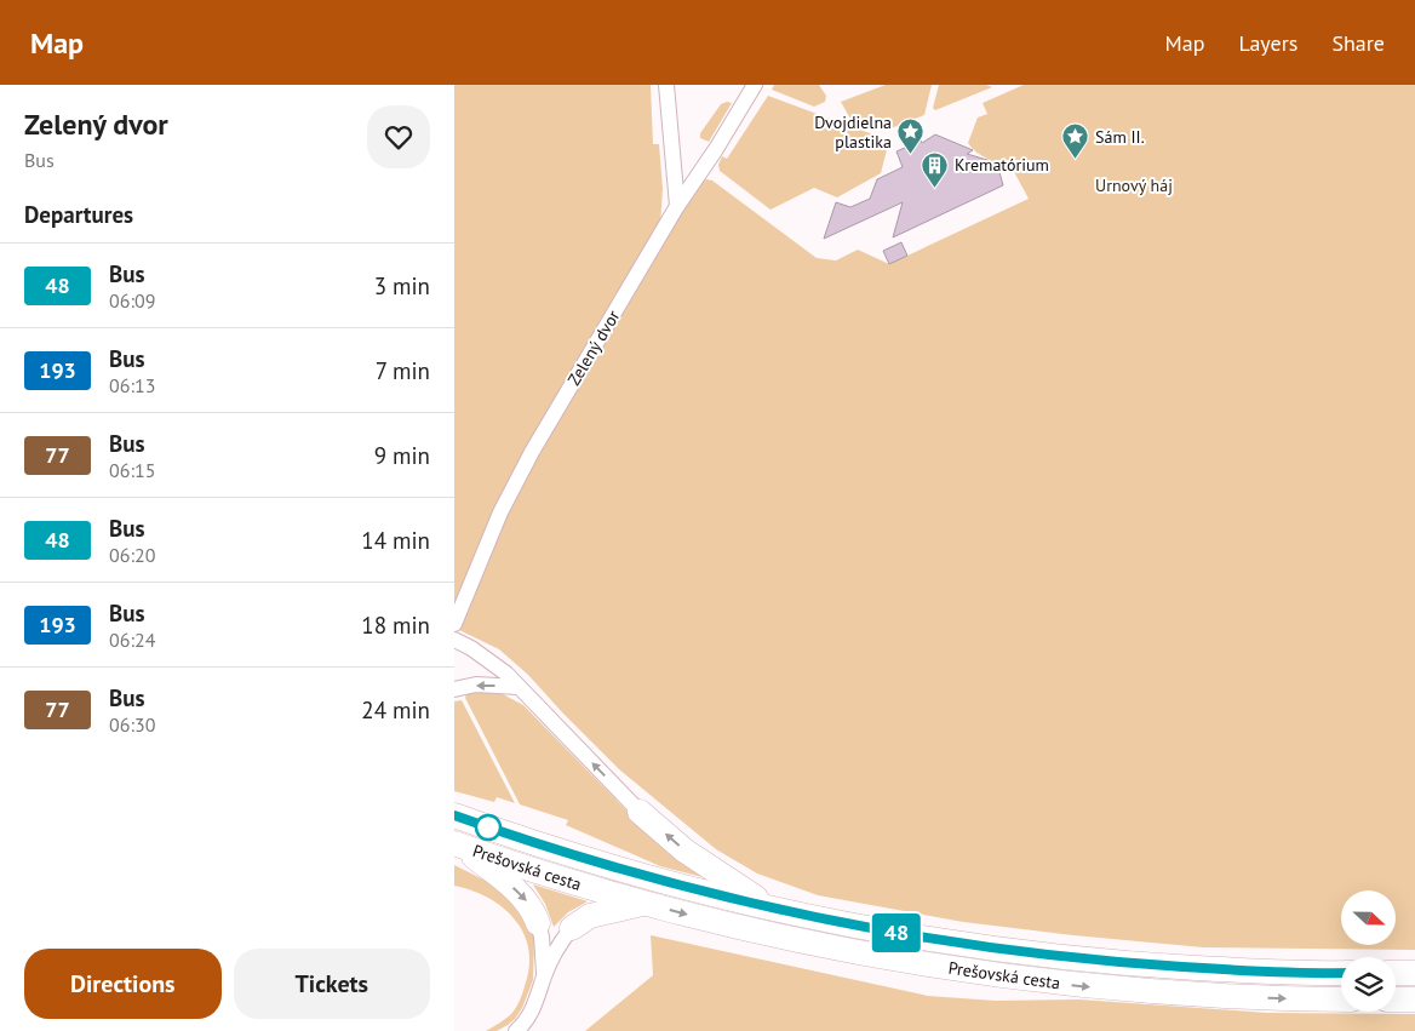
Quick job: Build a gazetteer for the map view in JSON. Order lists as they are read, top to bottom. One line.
{"streets":{"highway":["Prešovská cesta"],"street":["Zelený dvor"]},"parks":["Urnový háj"],"places":{"place":["Dvojdielna plastika","Sám II."],"building":["Krematórium"]},"lines":["bus line 48"],"north":"right","page":{"header":"Map","nav":["Map","Layers","Share"],"heading":[["Zelený dvor","Bus"],"Departures"],"on_map":"48","list":[{"mark":"48","name":"Bus","note":"06:09","value":"3 min"},{"mark":"193","name":"Bus","note":"06:13","value":"7 min"},{"mark":"77","name":"Bus","note":"06:15","value":"9 min"},{"mark":"48","name":"Bus","note":"06:20","value":"14 min"},{"mark":"193","name":"Bus","note":"06:24","value":"18 min"},{"mark":"77","name":"Bus","note":"06:30","value":"24 min"}],"buttons":["Directions","Tickets"]}}
